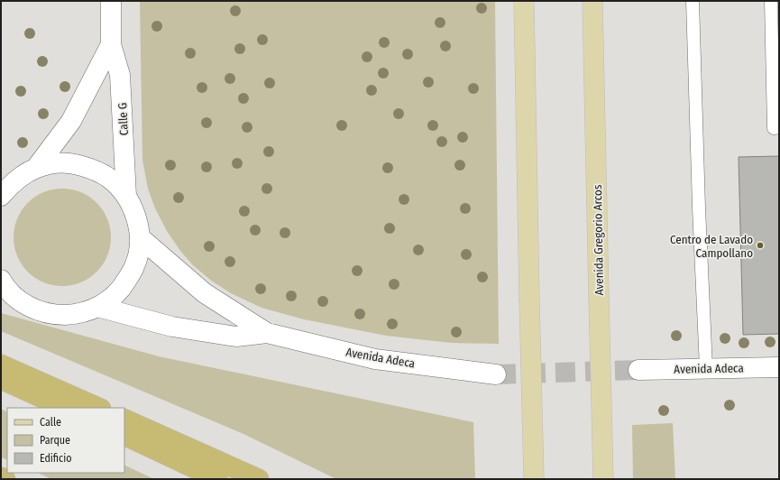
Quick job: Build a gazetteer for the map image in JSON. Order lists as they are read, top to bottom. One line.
{"streets":{"main road":["Avenida Gregorio Arcos"],"street":["Calle G","Avenida Adeca"]},"places":["Centro de Lavado Campollano"],"legend":["Calle","Parque","Edificio"]}
